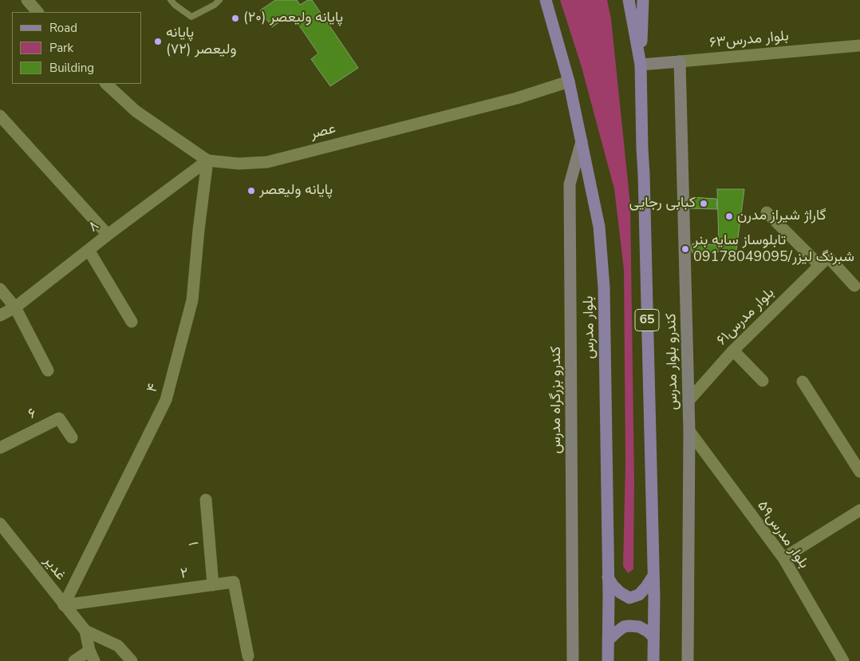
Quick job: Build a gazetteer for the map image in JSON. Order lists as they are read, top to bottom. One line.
{"streets":{"main road":["بلوار مدرس۶۳","65","بلوار مدرس","کندرو بلوار مدرس","کندرو بزرگراه مدرس"],"street":["عصر","۸","بلوار مدرس۶۱","۴","۶","بلوار مدرس۵۹","۱","غدیر","۲"]},"crossings":[["بلوار مدرس۶۳","65"],["بلوار مدرس۶۳","کندرو بلوار مدرس"],["عصر","۸"],["عصر","بلوار مدرس"],["عصر","۴"],["۸","۴"],["بلوار مدرس۶۱","کندرو بلوار مدرس"],["بلوار مدرس","کندرو بزرگراه مدرس"],["کندرو بلوار مدرس","بلوار مدرس۵۹"],["۴","غدیر"],["۴","۲"],["۱","۲"],["غدیر","۲"]],"places":["پایانه ولیعصر (۲۰)","پایانه ولیعصر (۷۲)","پایانه ولیعصر","کبابی رجایی","گاراژ شیراز مدرن","تابلوساز سایه بنر شبرنگ لیزر/09178049095"],"legend":["Road","Park","Building"]}
